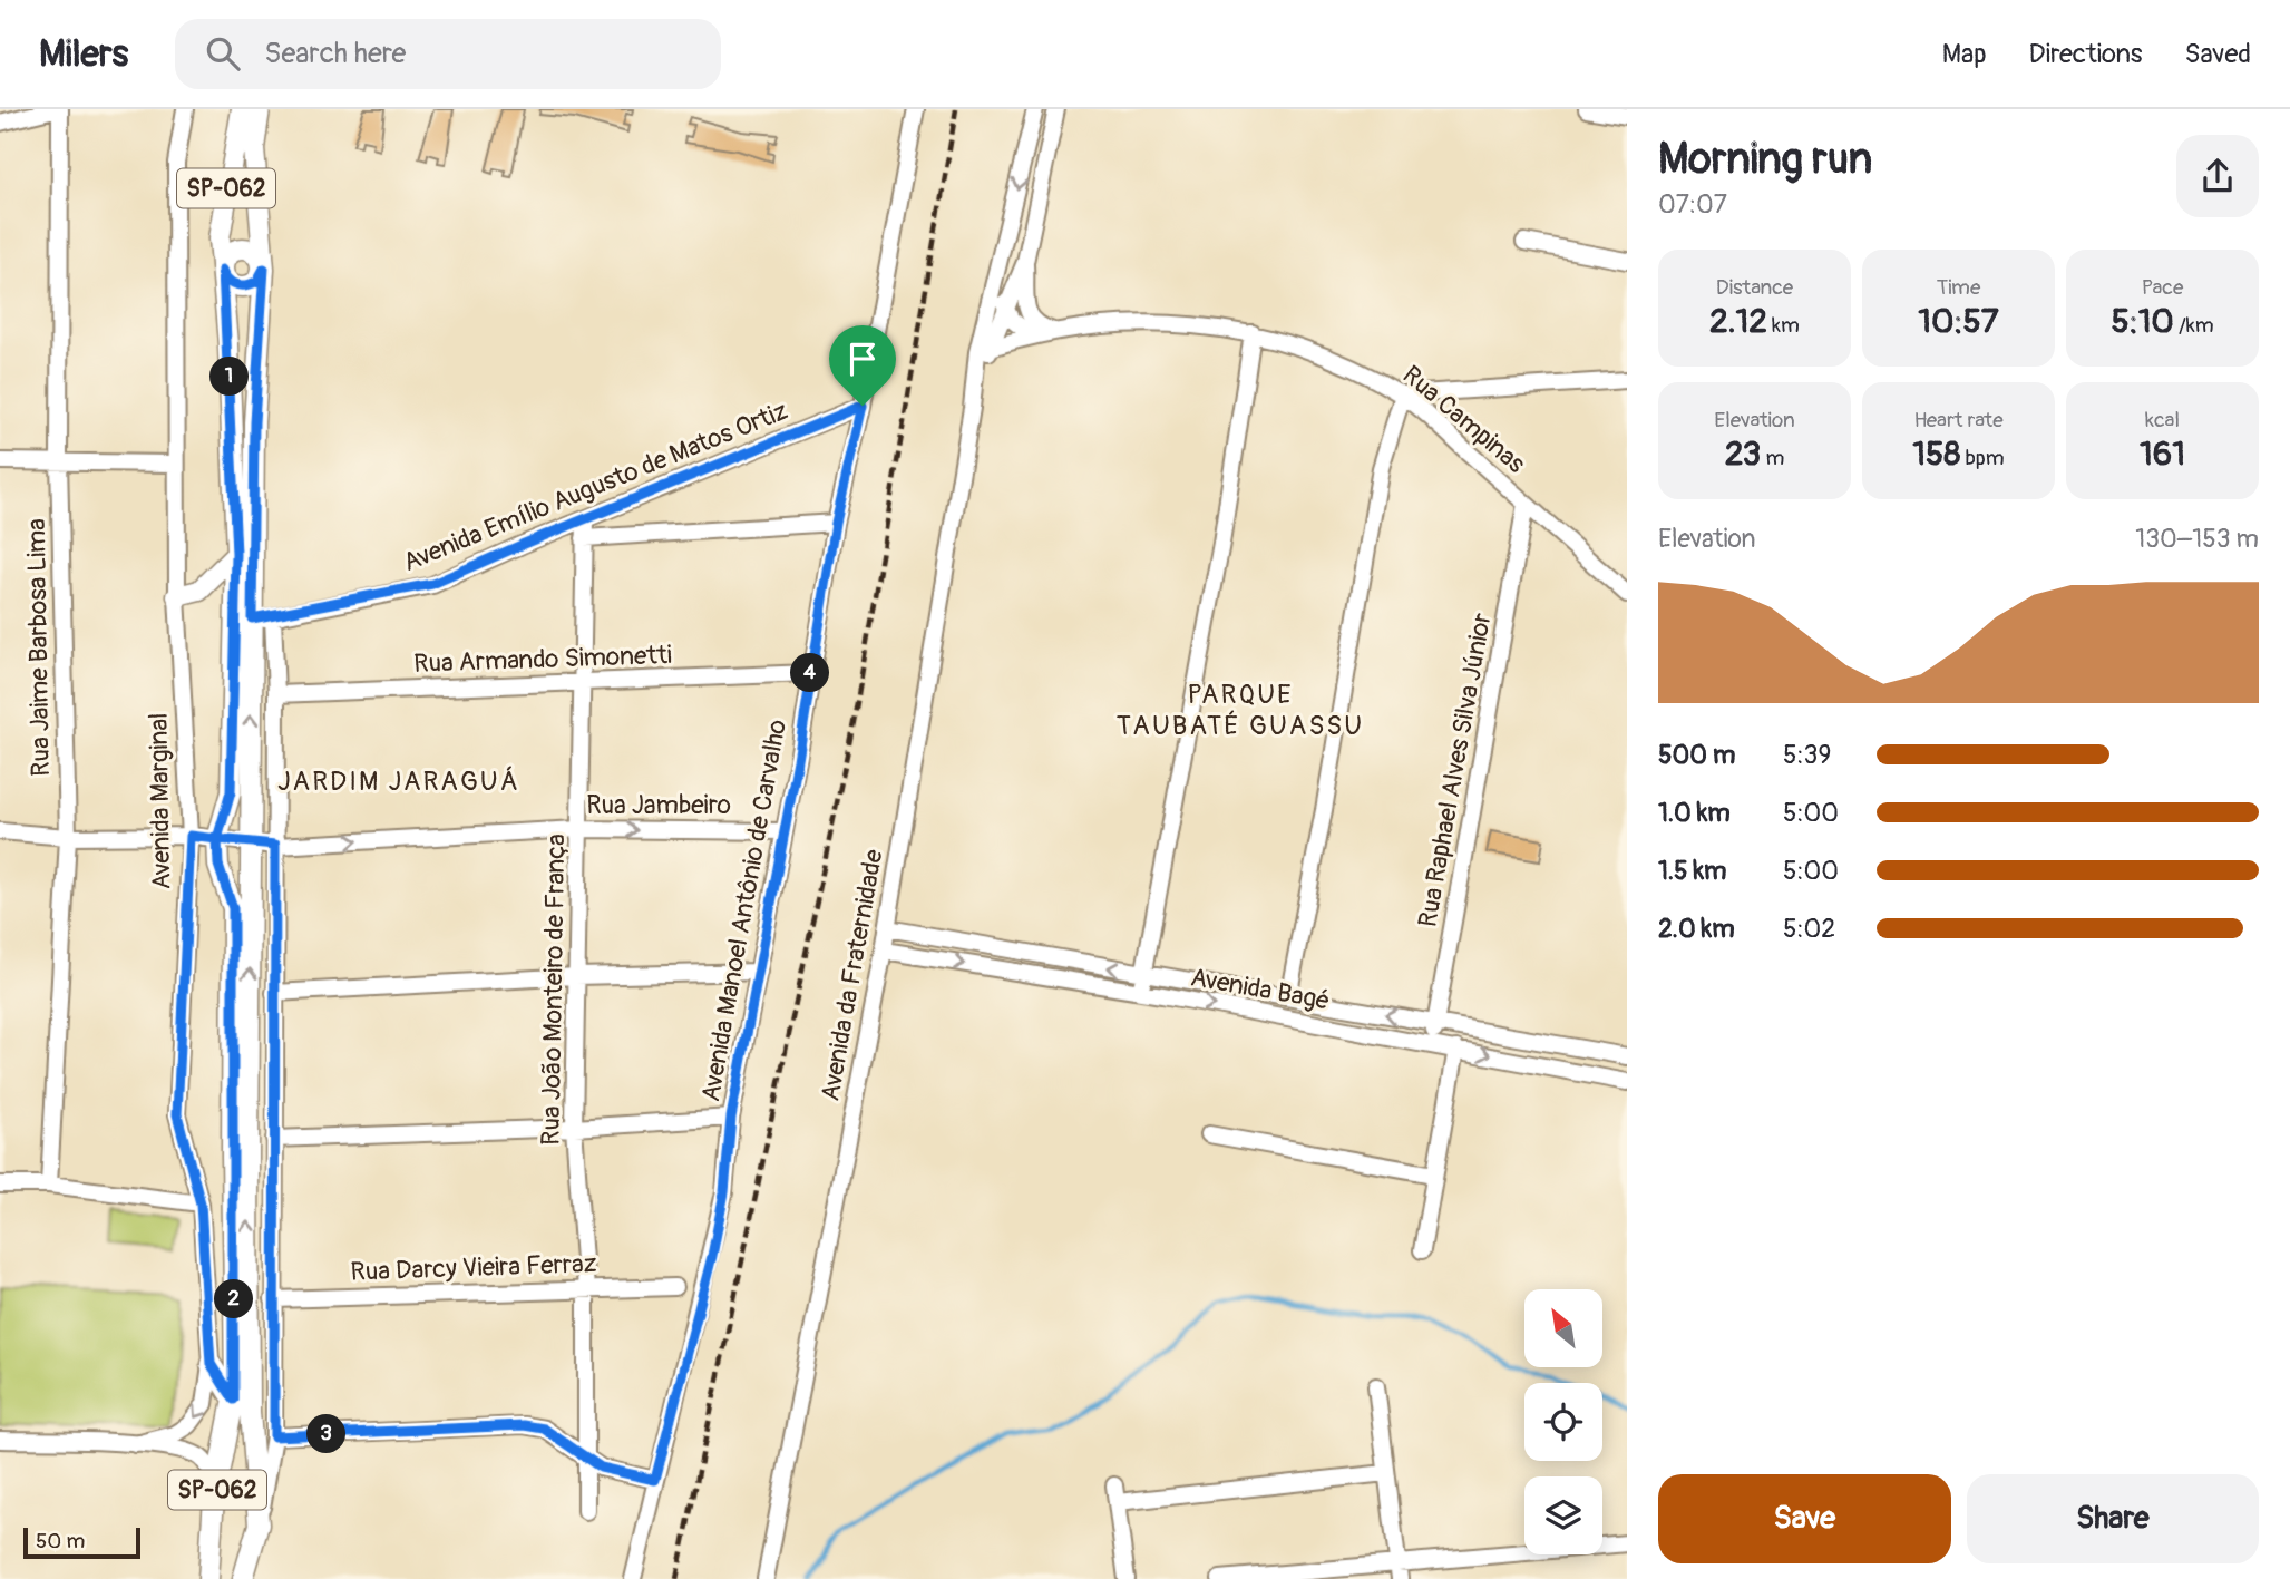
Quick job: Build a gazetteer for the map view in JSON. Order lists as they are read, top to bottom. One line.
{"streets":{"main road":["SP-062"],"street":["Rua Campinas","Avenida Emílio Augusto de Matos Ortiz","Rua Jaime Barbosa Lima","Rua Armando Simonetti","Rua Raphael Alves Silva Júnior","Avenida Marginal","Rua Jambeiro","Avenida Manoel Antônio de Carvalho","Avenida da Fraternidade","Avenida Bagé","Rua João Monteiro de França","Rua Darcy Vieira Ferraz"]},"crossings":[["SP-062","Avenida Emílio Augusto de Matos Ortiz"],["SP-062","Rua Jambeiro"],["Rua Campinas","Rua Raphael Alves Silva Júnior"],["Rua Campinas","Avenida da Fraternidade"],["Avenida Emílio Augusto de Matos Ortiz","Avenida Manoel Antônio de Carvalho"],["Avenida Emílio Augusto de Matos Ortiz","Rua João Monteiro de França"],["Rua Jaime Barbosa Lima","Rua Jambeiro"],["Rua Armando Simonetti","Avenida Manoel Antônio de Carvalho"],["Rua Armando Simonetti","Rua João Monteiro de França"],["Rua Raphael Alves Silva Júnior","Avenida Bagé"],["Avenida Marginal","Rua Jambeiro"],["Rua Jambeiro","Avenida Manoel Antônio de Carvalho"],["Rua Jambeiro","Rua João Monteiro de França"],["Avenida da Fraternidade","Avenida Bagé"],["Rua João Monteiro de França","Rua Darcy Vieira Ferraz"]],"one_way":["Rua Jambeiro"],"districts":["PARQUE TAUBATÉ GUASSU","JARDIM JARAGUÁ"],"scale_bar":"50 m","north":"top left","page":{"header":"Milers","search":"Search here","nav":["Map","Directions","Saved"],"heading":["Morning run","07:07"],"stats":[["Distance","2.12 km"],["Time","10:57"],["Pace","5:10 /km"],["Elevation","23 m"],["Heart rate","158 bpm"],["kcal","161"]],"pins":["1","4","2","3"],"chart":["Elevation","130–153 m"],"list":[{"name":"500 m","note":"5:39"},{"name":"1.0 km","note":"5:00"},{"name":"1.5 km","note":"5:00"},{"name":"2.0 km","note":"5:02"}],"buttons":["Save","Share"],"scale":"50 m"}}
